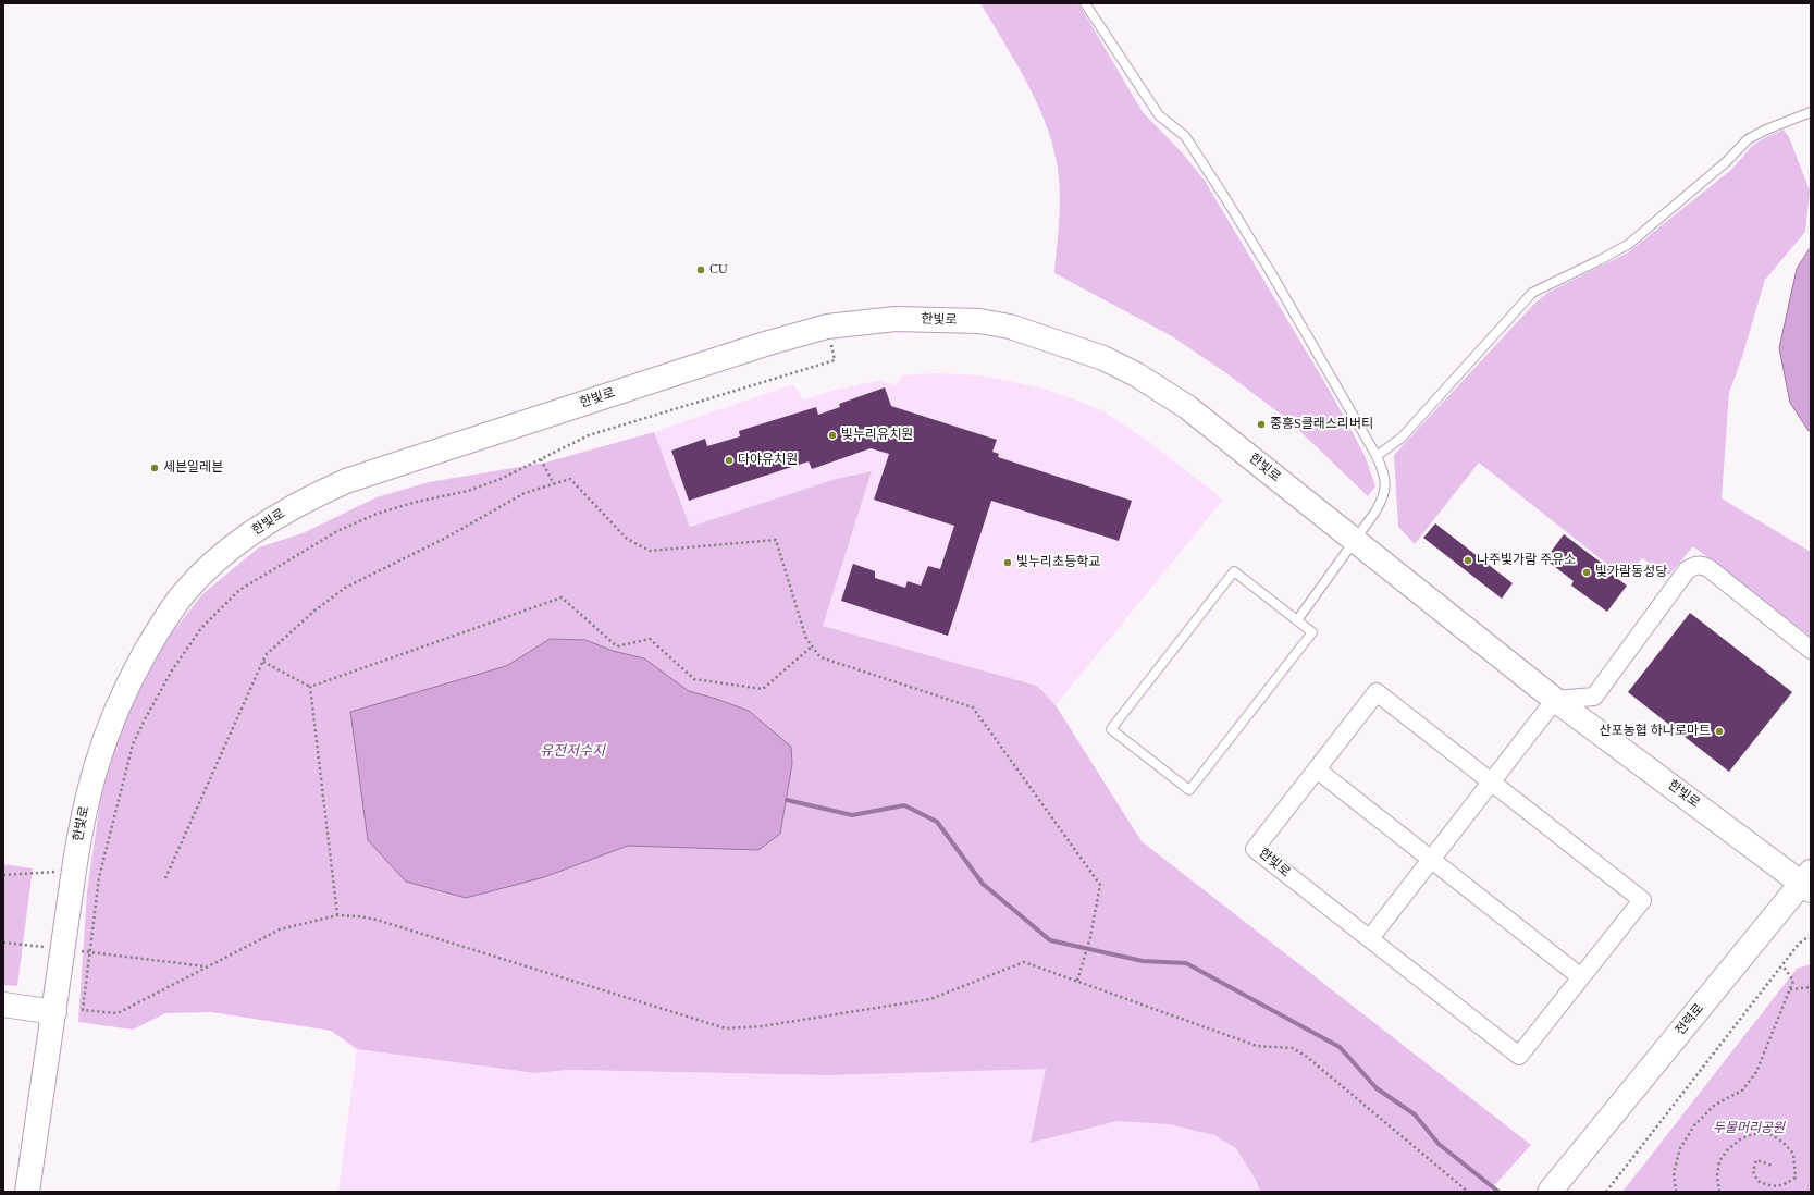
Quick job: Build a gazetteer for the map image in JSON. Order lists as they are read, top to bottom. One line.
{"streets":{"street":["한빛로","전력로"]},"crossings":[["한빛로","전력로"]],"water":["유전저수지"],"parks":["두물머리공원"],"places":["CU","중흥S클래스리버티","빛누리유치원","다야유치원","세븐일레븐","나주빛가람 주유소","빛누리초등학교","빛가람동성당","산포농협 하나로마트"]}
